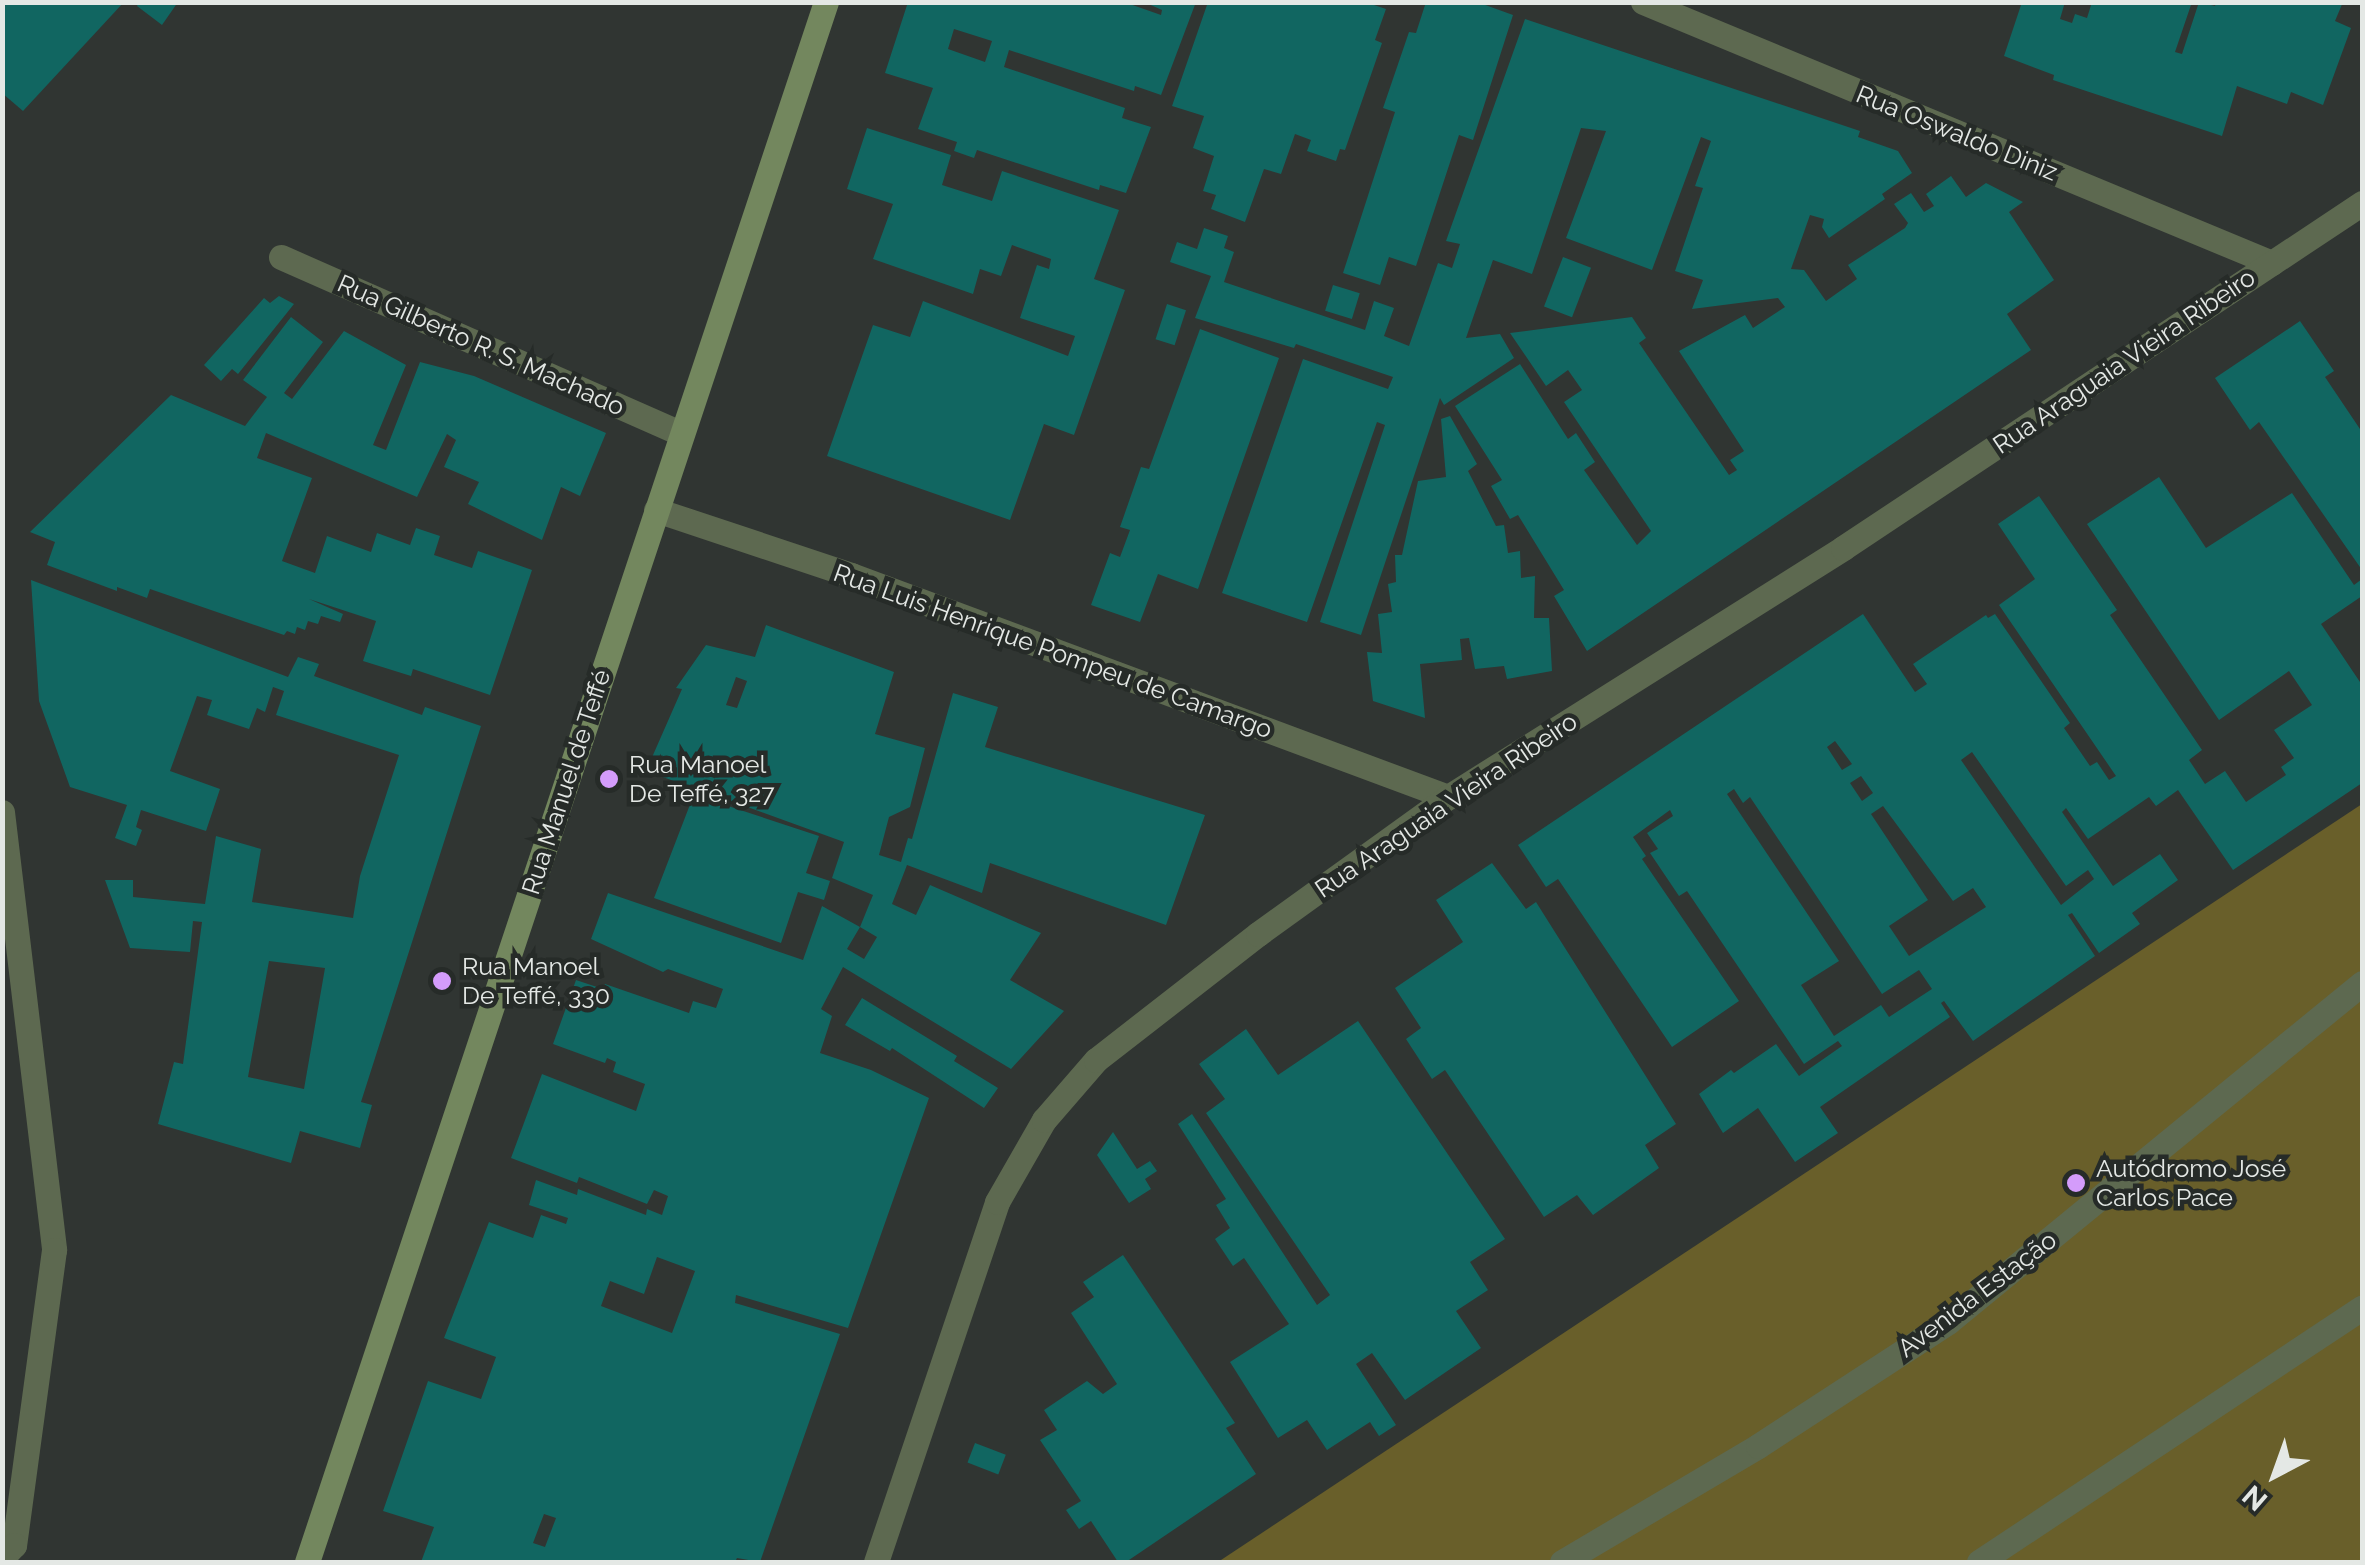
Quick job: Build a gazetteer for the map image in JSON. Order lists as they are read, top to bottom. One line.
{"streets":{"street":["Rua Oswaldo Diniz","Rua Gilberto R. S. Machado","Rua Araguaia Vieira Ribeiro","Rua Luis Henrique Pompeu de Camargo","Rua Manuel de Teffé","Avenida Estação"]},"crossings":[["Rua Oswaldo Diniz","Rua Araguaia Vieira Ribeiro"],["Rua Gilberto R. S. Machado","Rua Manuel de Teffé"],["Rua Araguaia Vieira Ribeiro","Rua Luis Henrique Pompeu de Camargo"],["Rua Luis Henrique Pompeu de Camargo","Rua Manuel de Teffé"]],"places":["Rua Manoel De Teffé, 327","Rua Manoel De Teffé, 330","Autódromo José Carlos Pace"],"north":"bottom left"}
